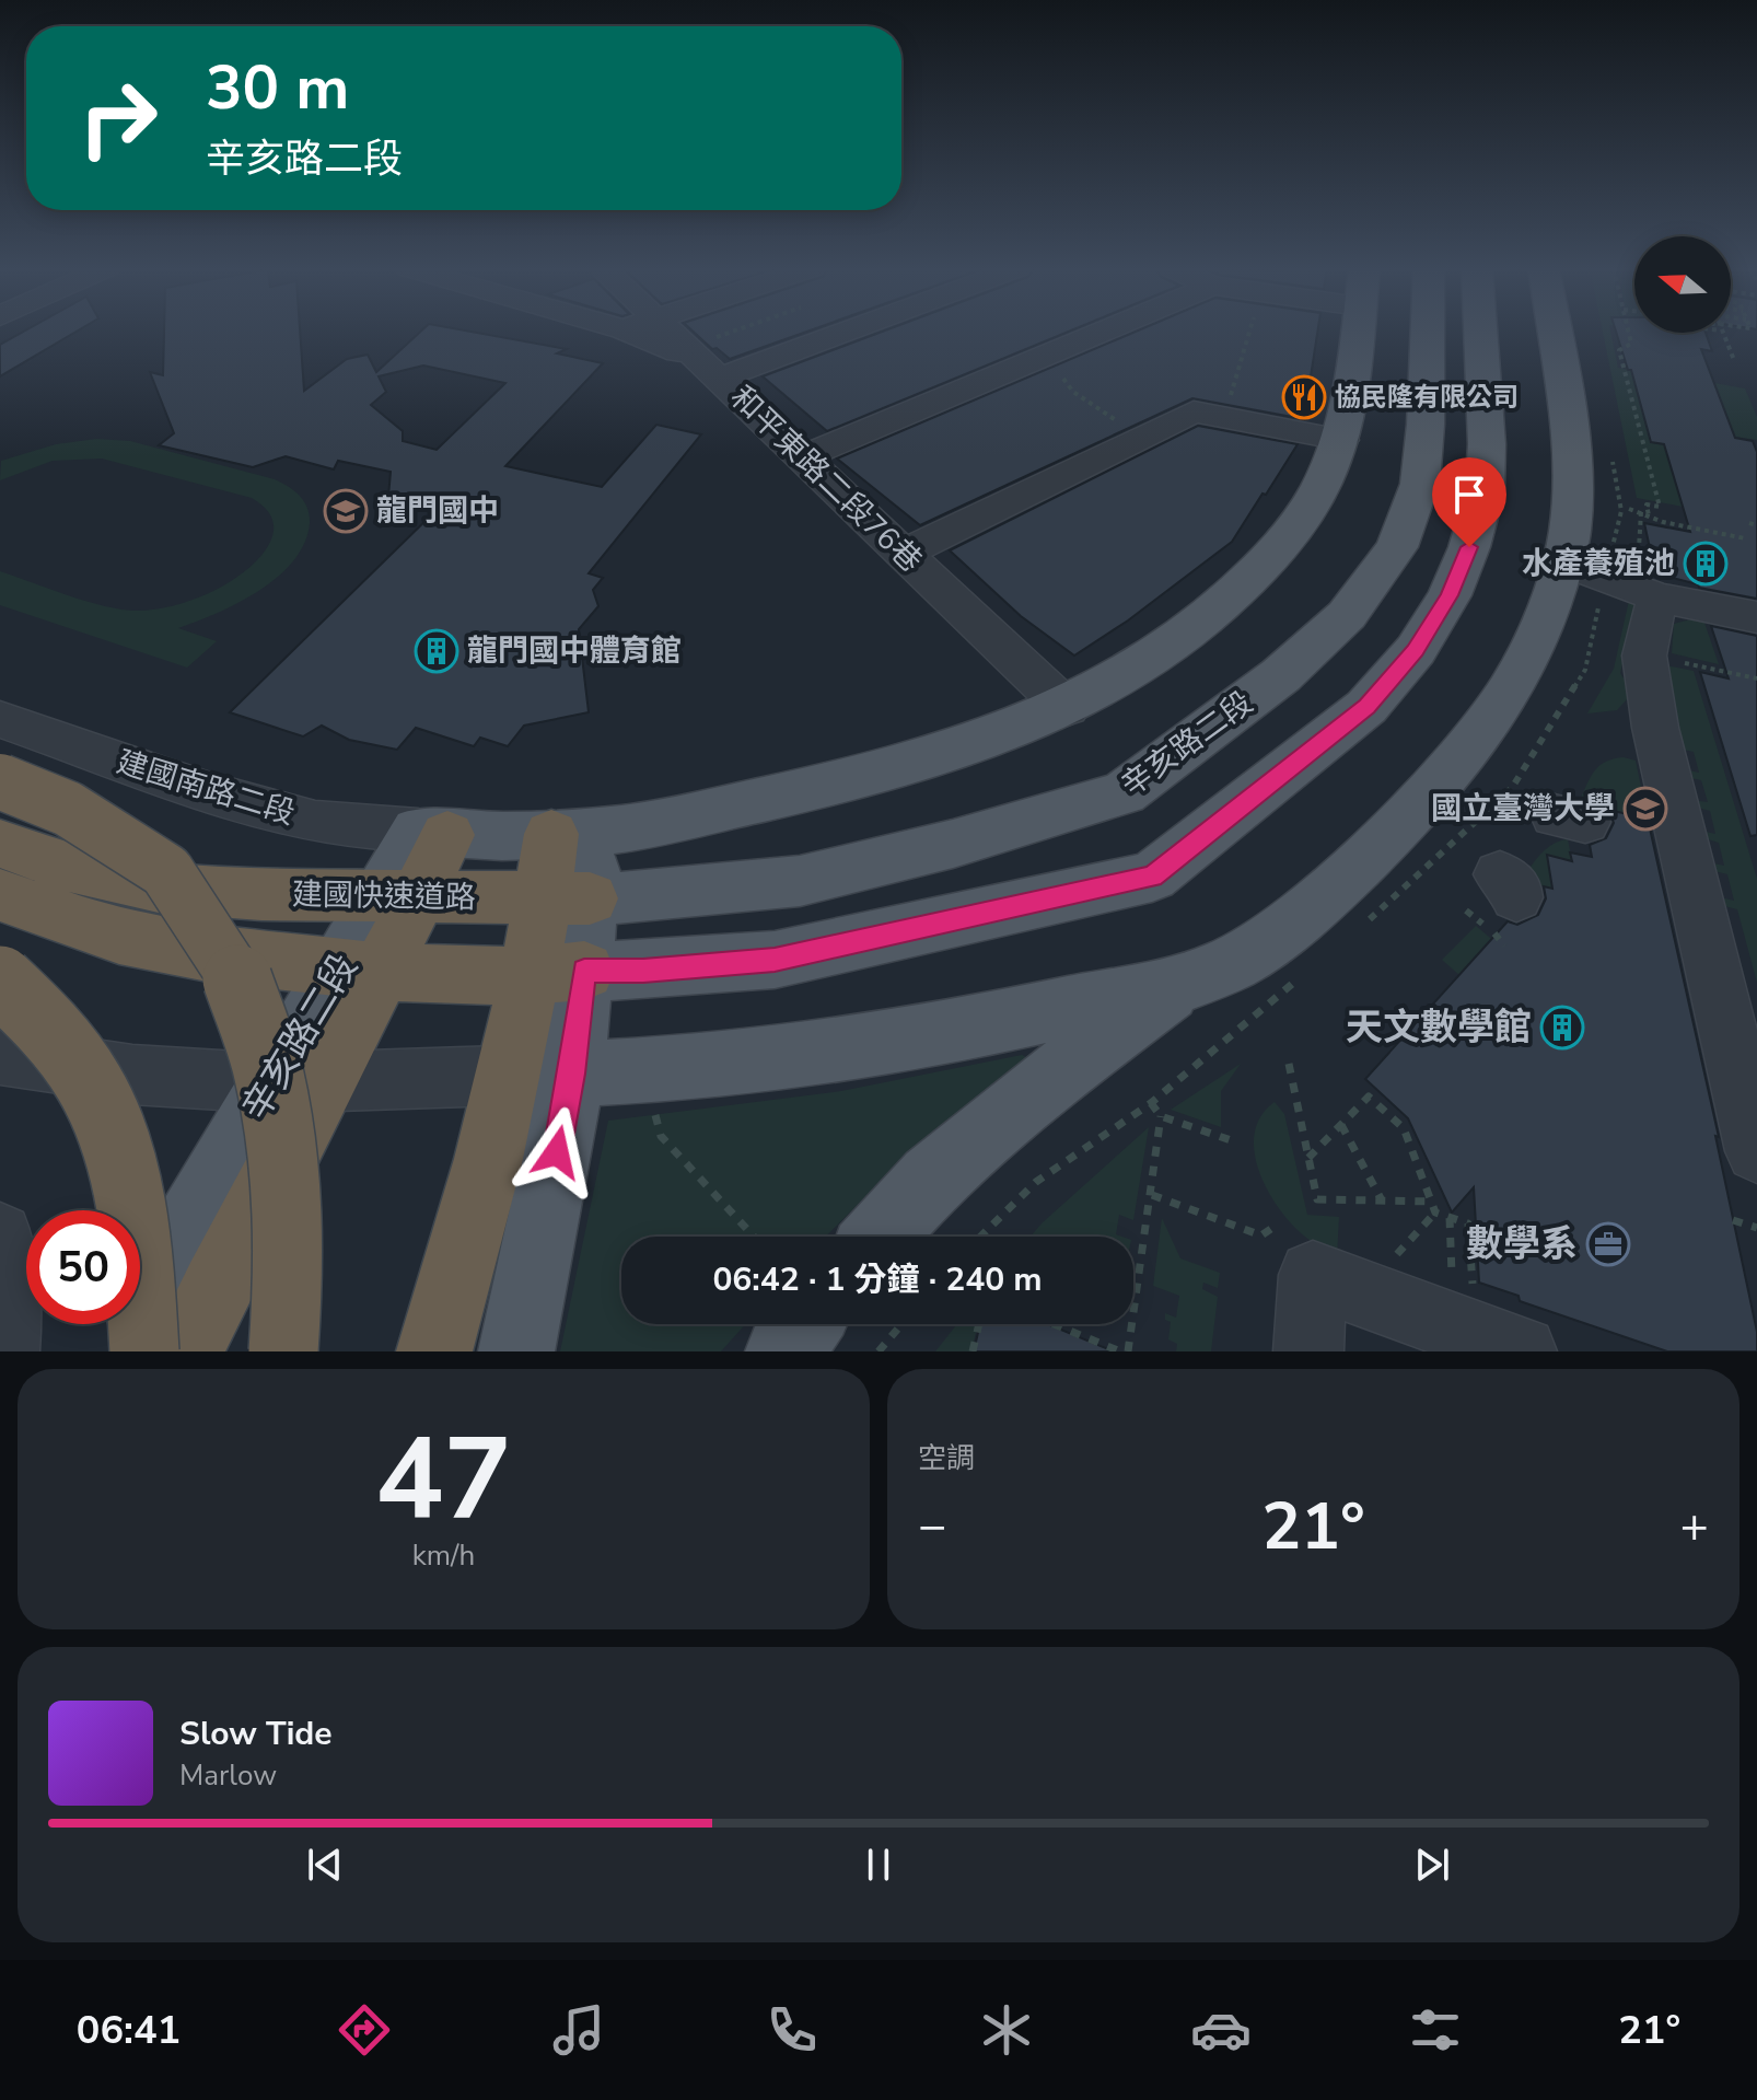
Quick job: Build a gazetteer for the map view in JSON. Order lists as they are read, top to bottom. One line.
{"streets":{"highway":["建國快速道路"],"main road":["辛亥路二段"],"street":["和平東路二段76巷","建國南路二段"]},"crossings":[["辛亥路二段","建國南路二段"],["辛亥路二段","建國快速道路"]],"places":{"restaurant":["協民隆有限公司"],"school or university":["龍門國中","國立臺灣大學"],"building":["水產養殖池","龍門國中體育館","天文數學館"],"office":["數學系"]},"north":"left","page":{"turn":["30 m","辛亥路二段"],"limit":"50","trip":"06:42 · 1 分鐘 · 240 m","tile":[["47","km/h"],"空調"],"heat":["−","21°","+"],"song":["Slow Tide","Marlow"],"tabs":["06:41","21°"]}}
